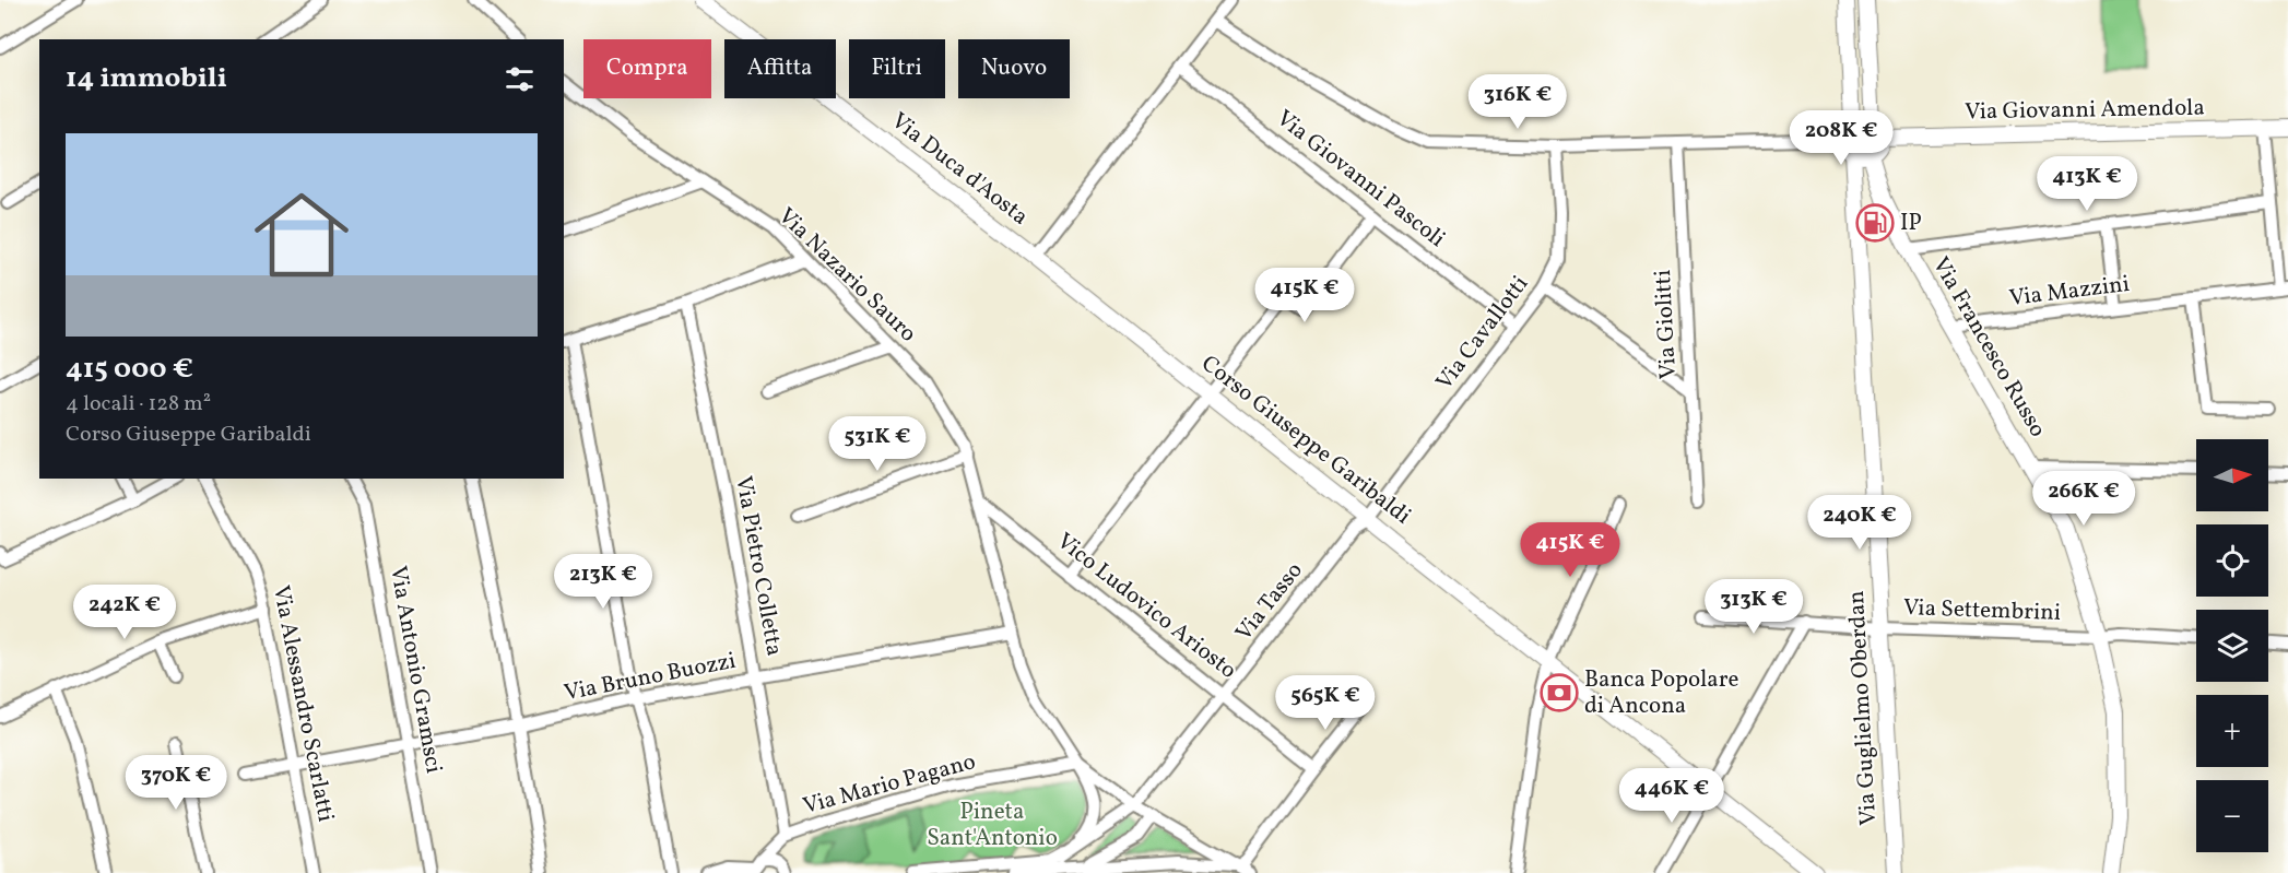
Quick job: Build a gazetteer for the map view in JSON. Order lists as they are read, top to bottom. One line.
{"streets":{"street":["Via Giovanni Amendola","Via Duca d'Aosta","Via Giovanni Pascoli","Via Nazario Sauro","Via Mazzini","Via Giolitti","Via Cavallotti","Via Francesco Russo","Corso Giuseppe Garibaldi","Via Pietro Colletta","Via Tasso","Vico Ludovico Ariosto","Via Settembrini","Via Antonio Gramsci","Via Bruno Buozzi","Via Alessandro Scarlatti","Via Guglielmo Oberdan","Via Mario Pagano"]},"crossings":[["Via Giovanni Amendola","Via Francesco Russo"],["Via Giovanni Amendola","Via Guglielmo Oberdan"],["Via Duca d'Aosta","Corso Giuseppe Garibaldi"],["Via Giovanni Pascoli","Via Cavallotti"],["Via Nazario Sauro","Vico Ludovico Ariosto"],["Via Nazario Sauro","Via Bruno Buozzi"],["Via Nazario Sauro","Via Mario Pagano"],["Via Mazzini","Via Francesco Russo"],["Via Cavallotti","Corso Giuseppe Garibaldi"],["Via Cavallotti","Via Tasso"],["Via Francesco Russo","Via Settembrini"],["Via Francesco Russo","Via Guglielmo Oberdan"],["Corso Giuseppe Garibaldi","Via Tasso"],["Via Pietro Colletta","Via Bruno Buozzi"],["Via Pietro Colletta","Via Mario Pagano"],["Via Tasso","Vico Ludovico Ariosto"],["Via Settembrini","Via Guglielmo Oberdan"],["Via Antonio Gramsci","Via Bruno Buozzi"],["Via Bruno Buozzi","Via Alessandro Scarlatti"]],"parks":["Pineta Sant'Antonio"],"places":{"fuel station":["IP"],"bank":["Banca Popolare di Ancona"]},"north":"right","page":{"chip":["Compra","Affitta","Filtri","Nuovo"],"heading":"14 immobili","price":["316K €","208K €","413K €","415K €","531K €","266K €","240K €","415K €","213K €","313K €","242K €","565K €","370K €","446K €"],"list":[{"name":"415 000 €","note":"4 locali · 128 m² · Corso Giuseppe Garibaldi"}],"map_buttons":["+","−"]}}
